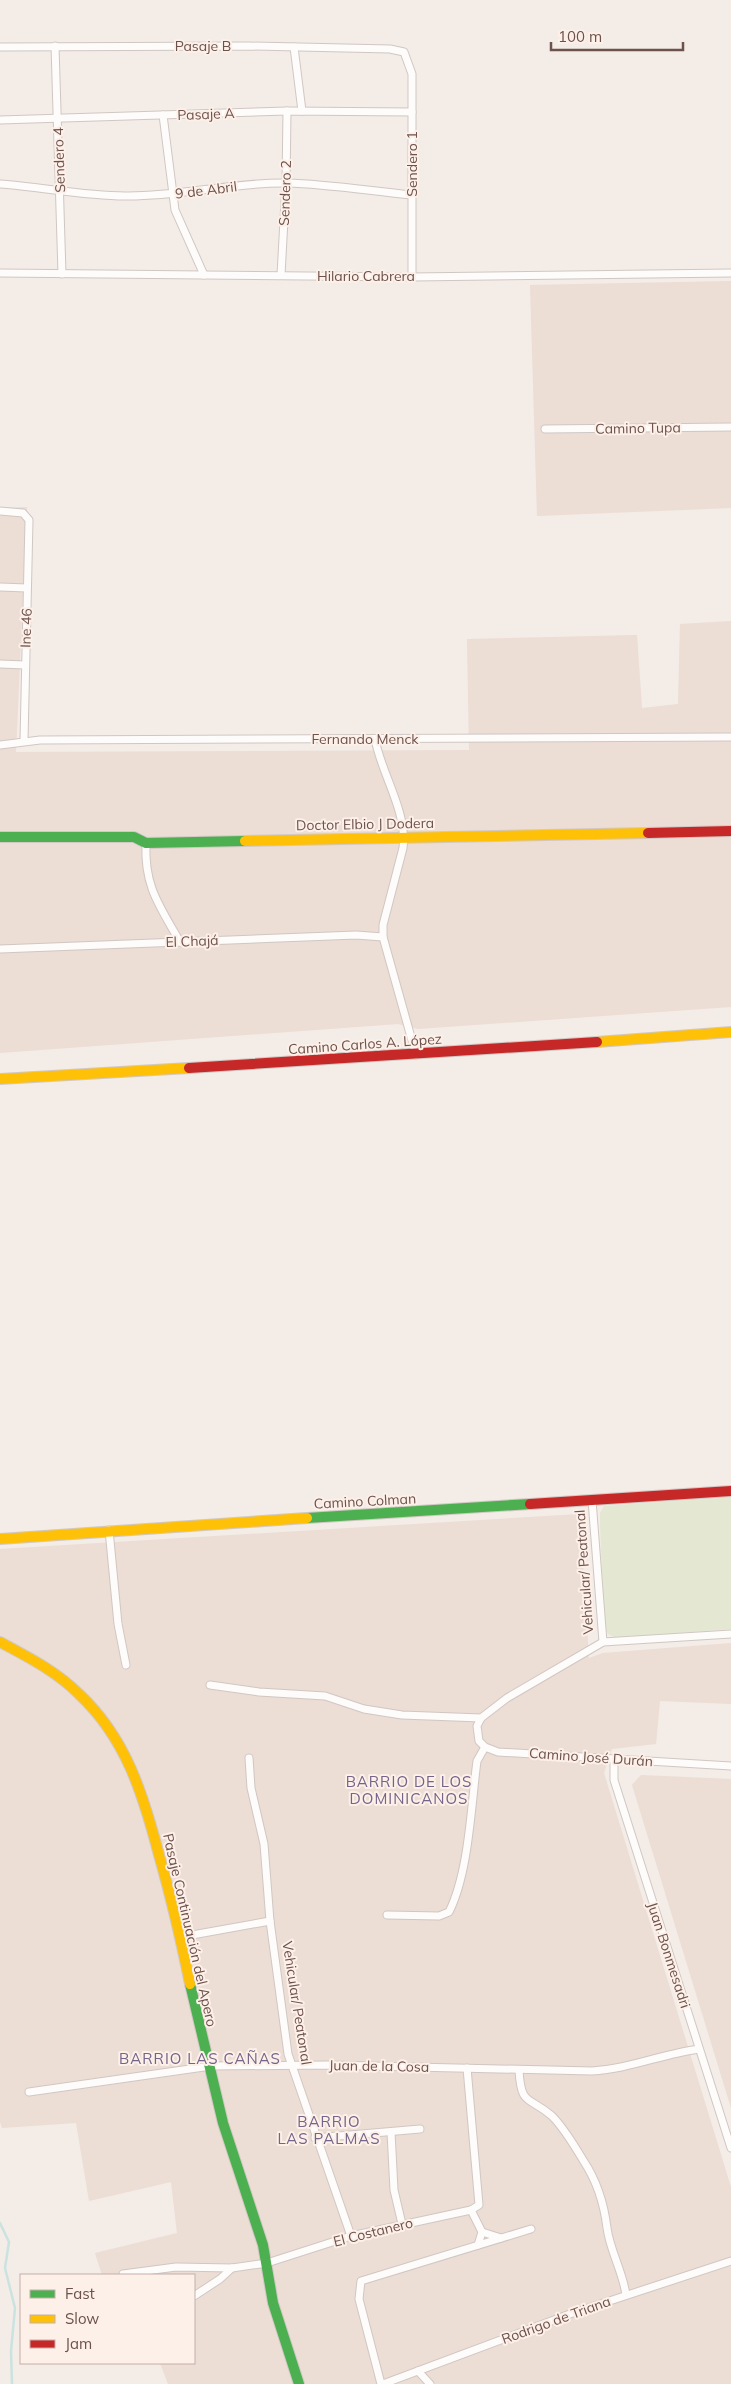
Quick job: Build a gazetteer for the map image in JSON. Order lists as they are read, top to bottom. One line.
{"streets":{"street":["Pasaje B","Pasaje A","Sendero 4","Sendero 1","9 de Abril","Sendero 2","Hilario Cabrera","Camino Tupa","Ine 46","Fernando Menck","Doctor Elbio J Dodera","El Chajá","Camino Carlos A. López","Camino Colman","Vehicular/ Peatonal","Camino José Durán","Pasaje Continuación del Apero","Juan Bonmesadri","Juan de la Cosa","El Costanero","Rodrigo de Triana"]},"crossings":[["Pasaje B","Sendero 4"],["Pasaje B","Sendero 1"],["Pasaje A","Sendero 4"],["Pasaje A","Sendero 1"],["Pasaje A","Sendero 2"],["Sendero 4","9 de Abril"],["Sendero 4","Hilario Cabrera"],["Sendero 1","9 de Abril"],["Sendero 1","Hilario Cabrera"],["9 de Abril","Sendero 2"],["Sendero 2","Hilario Cabrera"],["Ine 46","Fernando Menck"],["Camino Colman","Vehicular/ Peatonal"],["Vehicular/ Peatonal","Juan de la Cosa"],["Vehicular/ Peatonal","El Costanero"],["Camino José Durán","Juan Bonmesadri"],["Pasaje Continuación del Apero","Juan de la Cosa"],["Pasaje Continuación del Apero","El Costanero"],["Juan Bonmesadri","Juan de la Cosa"],["Juan de la Cosa","El Costanero"]],"districts":["BARRIO DE LOS DOMINICANOS","BARRIO LAS CAÑAS","BARRIO LAS PALMAS"],"legend":["Fast","Slow","Jam"],"scale_bar":"100 m"}
